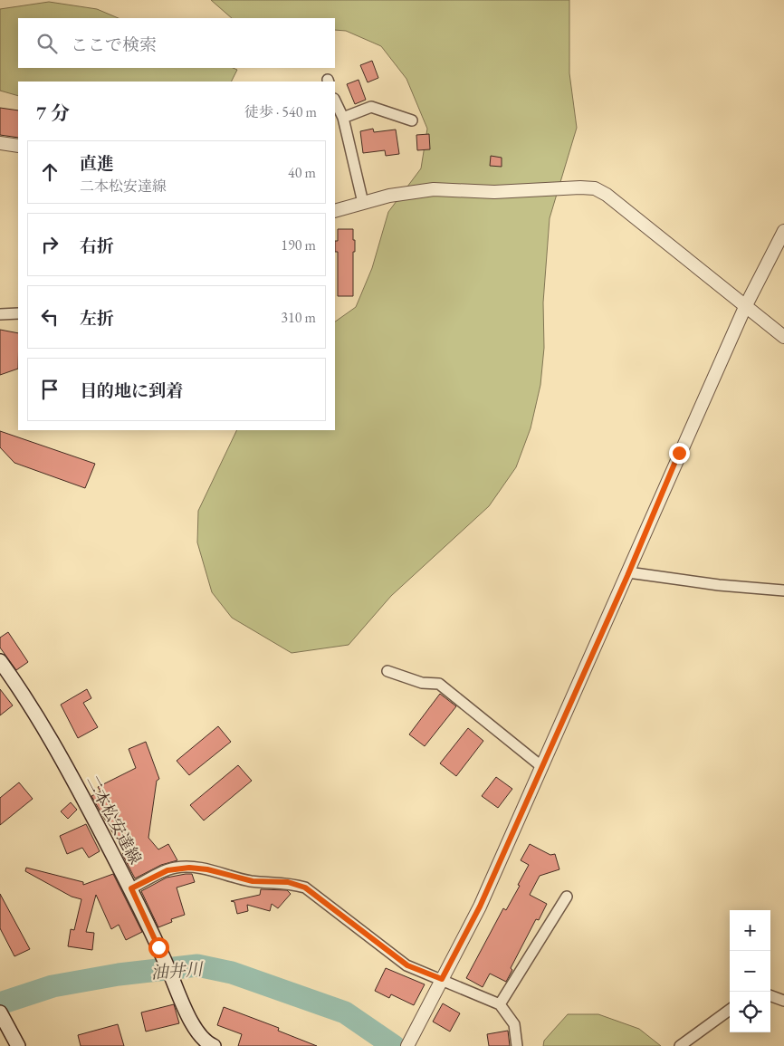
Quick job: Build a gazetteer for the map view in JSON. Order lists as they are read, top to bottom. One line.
{"streets":{"main road":["二本松安達線"]},"water":["油井川"],"page":{"search":"ここで検索","heading":["7 分","徒歩 · 540 m"],"list":[["直進","二本松安達線","40 m"],["右折","190 m"],["左折","310 m"],"目的地に到着"],"map_buttons":["+","−"]}}
